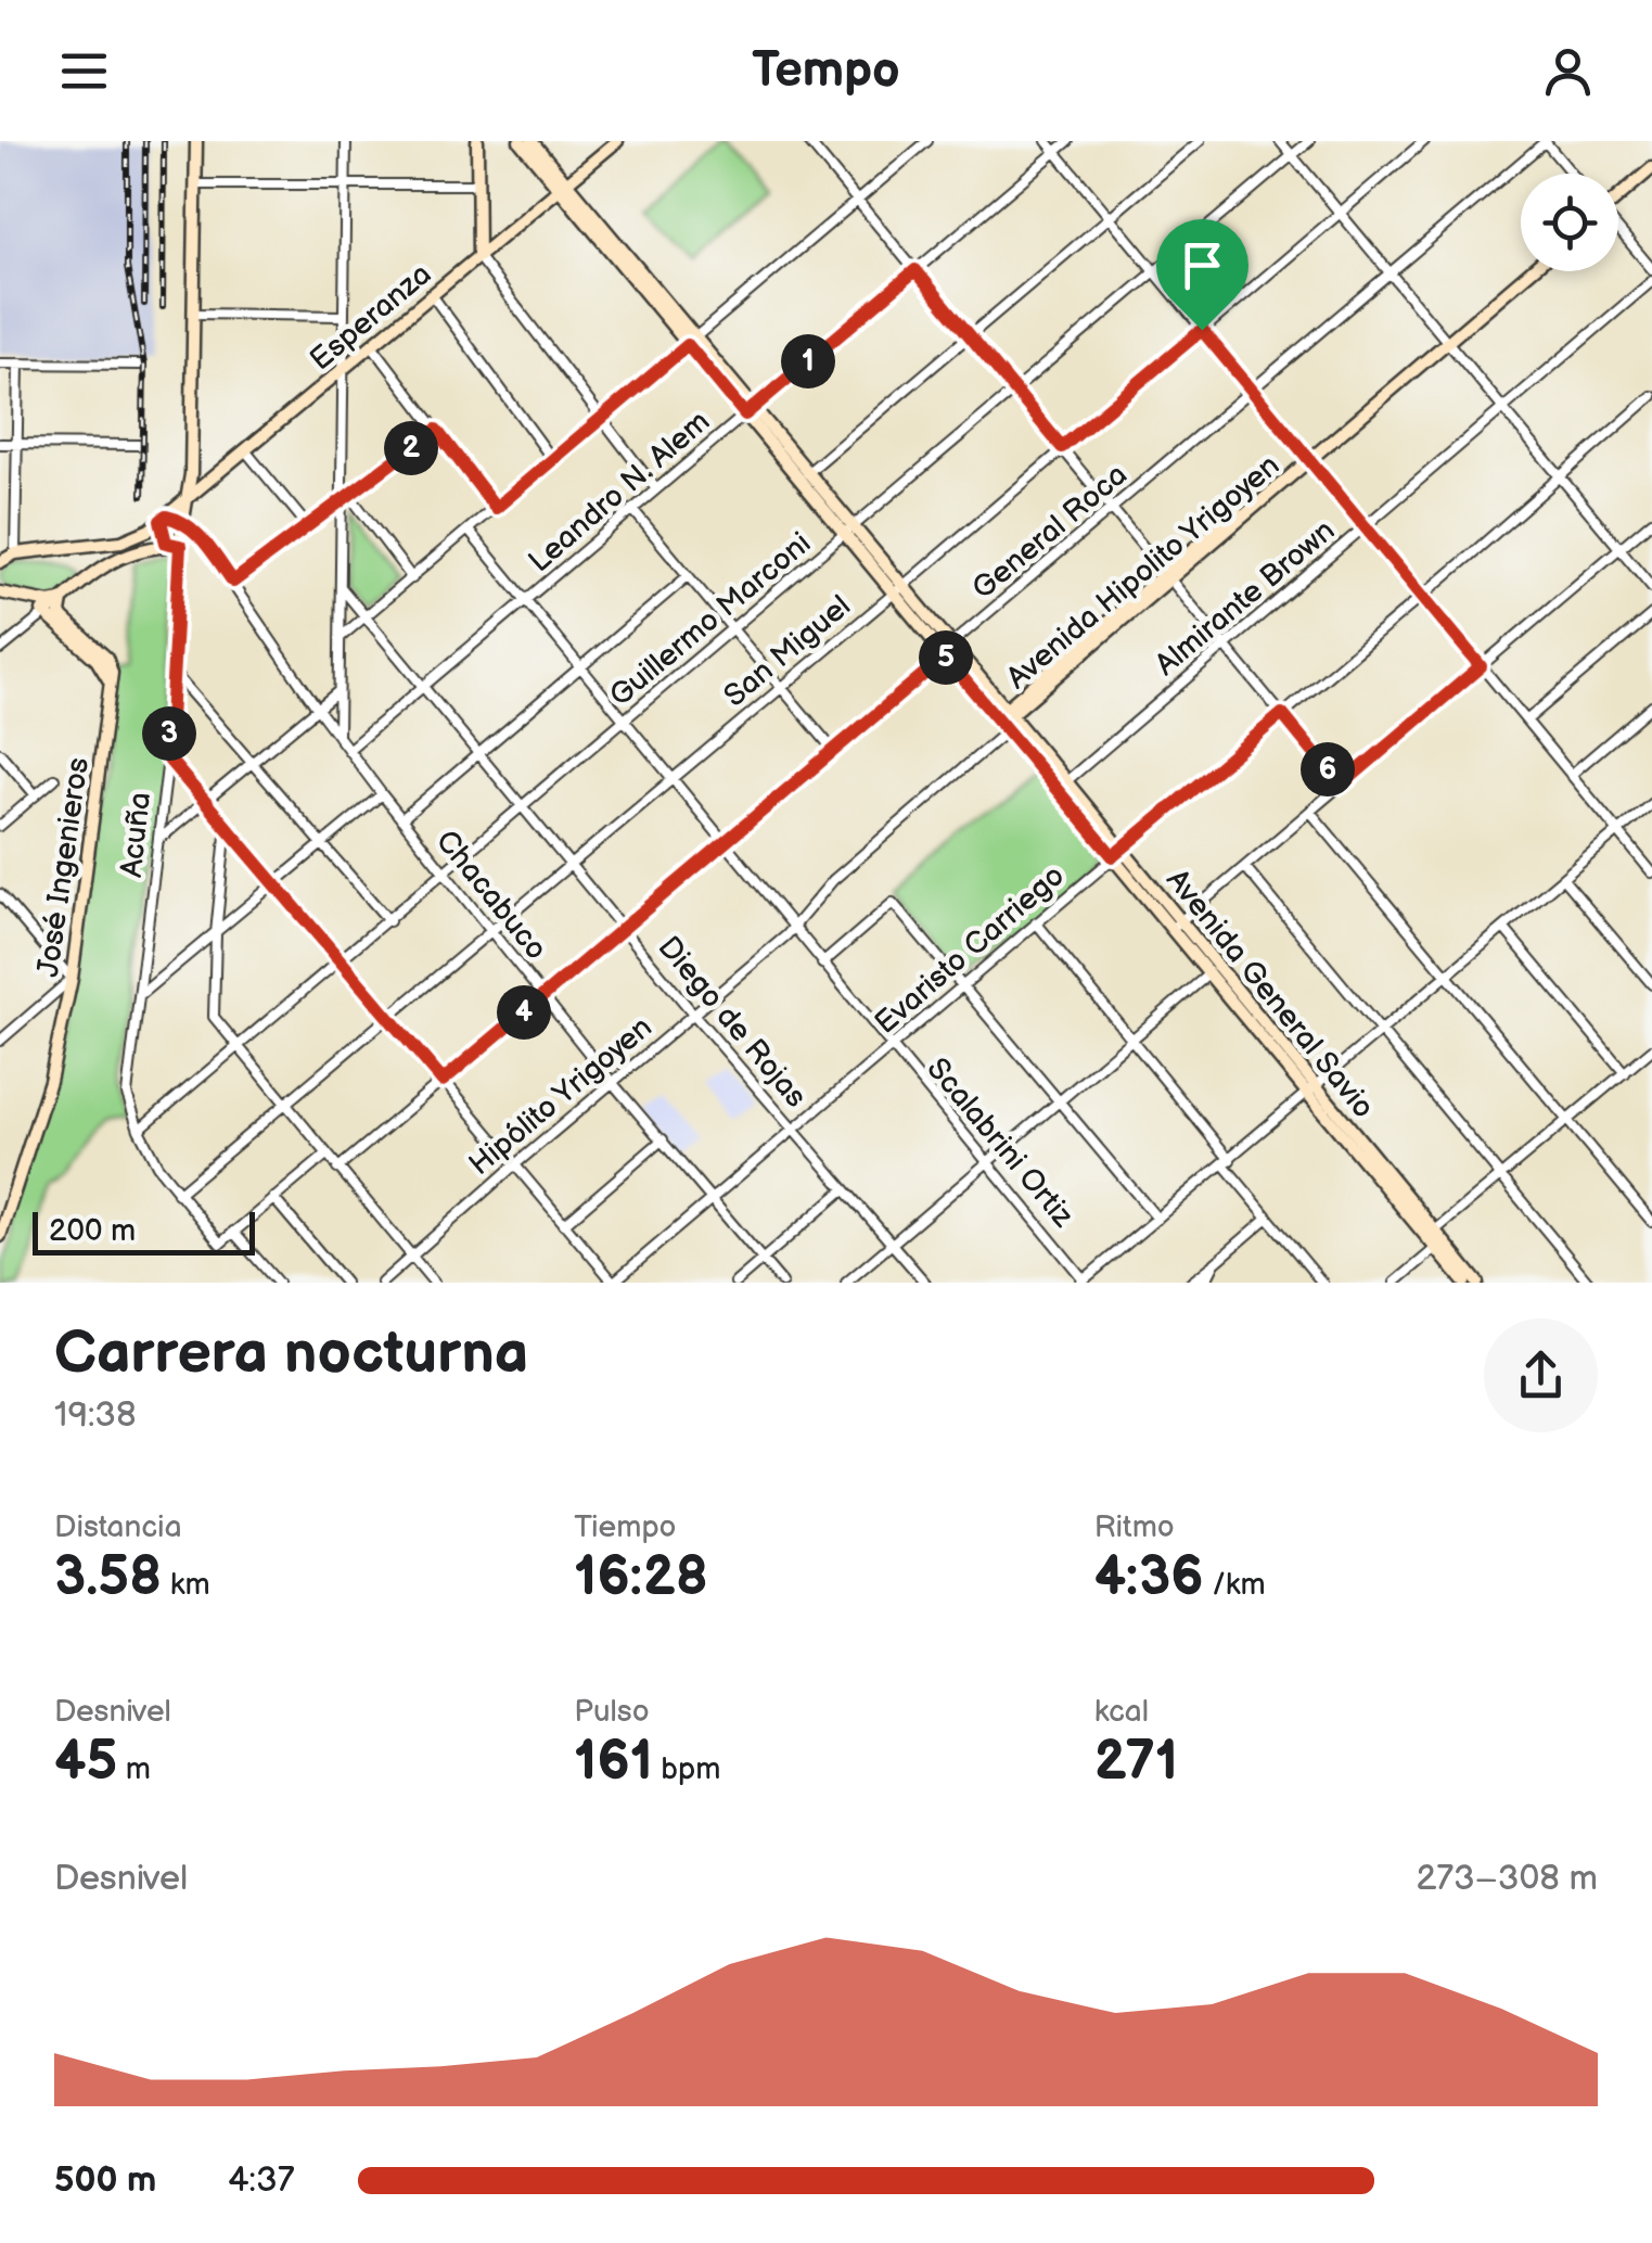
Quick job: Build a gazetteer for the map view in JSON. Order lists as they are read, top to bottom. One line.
{"streets":{"main road":["Esperanza","Avenida Hipolito Yrigoyen","Acuña","José Ingenieros","Avenida General Savio"],"street":["Leandro N. Alem","General Roca","Almirante Brown","Guillermo Marconi","San Miguel","Chacabuco","Evaristo Carriego","Diego de Rojas","Hipólito Yrigoyen","Scalabrini Ortiz"]},"crossings":[["Esperanza","Acuña"],["Esperanza","Avenida General Savio"],["Leandro N. Alem","Chacabuco"],["Leandro N. Alem","Avenida General Savio"],["Leandro N. Alem","Diego de Rojas"],["Leandro N. Alem","Scalabrini Ortiz"],["General Roca","Chacabuco"],["General Roca","Avenida General Savio"],["General Roca","Diego de Rojas"],["General Roca","Scalabrini Ortiz"],["Avenida Hipolito Yrigoyen","Avenida General Savio"],["Avenida Hipolito Yrigoyen","Hipólito Yrigoyen"],["Almirante Brown","Avenida General Savio"],["Guillermo Marconi","Acuña"],["Guillermo Marconi","Chacabuco"],["Guillermo Marconi","Avenida General Savio"],["Guillermo Marconi","Diego de Rojas"],["Guillermo Marconi","Scalabrini Ortiz"],["San Miguel","Acuña"],["San Miguel","Chacabuco"],["San Miguel","Avenida General Savio"],["San Miguel","Diego de Rojas"],["San Miguel","Scalabrini Ortiz"],["Acuña","Chacabuco"],["Chacabuco","Evaristo Carriego"],["Chacabuco","Hipólito Yrigoyen"],["Evaristo Carriego","Avenida General Savio"],["Evaristo Carriego","Diego de Rojas"],["Evaristo Carriego","Scalabrini Ortiz"],["Avenida General Savio","Hipólito Yrigoyen"],["Diego de Rojas","Hipólito Yrigoyen"],["Hipólito Yrigoyen","Scalabrini Ortiz"]],"scale_bar":"200 m","page":{"header":"Tempo","pins":["1","2","5","3","6","4"],"scale":"200 m","heading":["Carrera nocturna","19:38"],"stats":[["Distancia","3.58 km"],["Tiempo","16:28"],["Ritmo","4:36 /km"],["Desnivel","45 m"],["Pulso","161 bpm"],["kcal","271"]],"chart":["Desnivel","273–308 m"],"list":[{"name":"500 m","note":"4:37"}]}}
